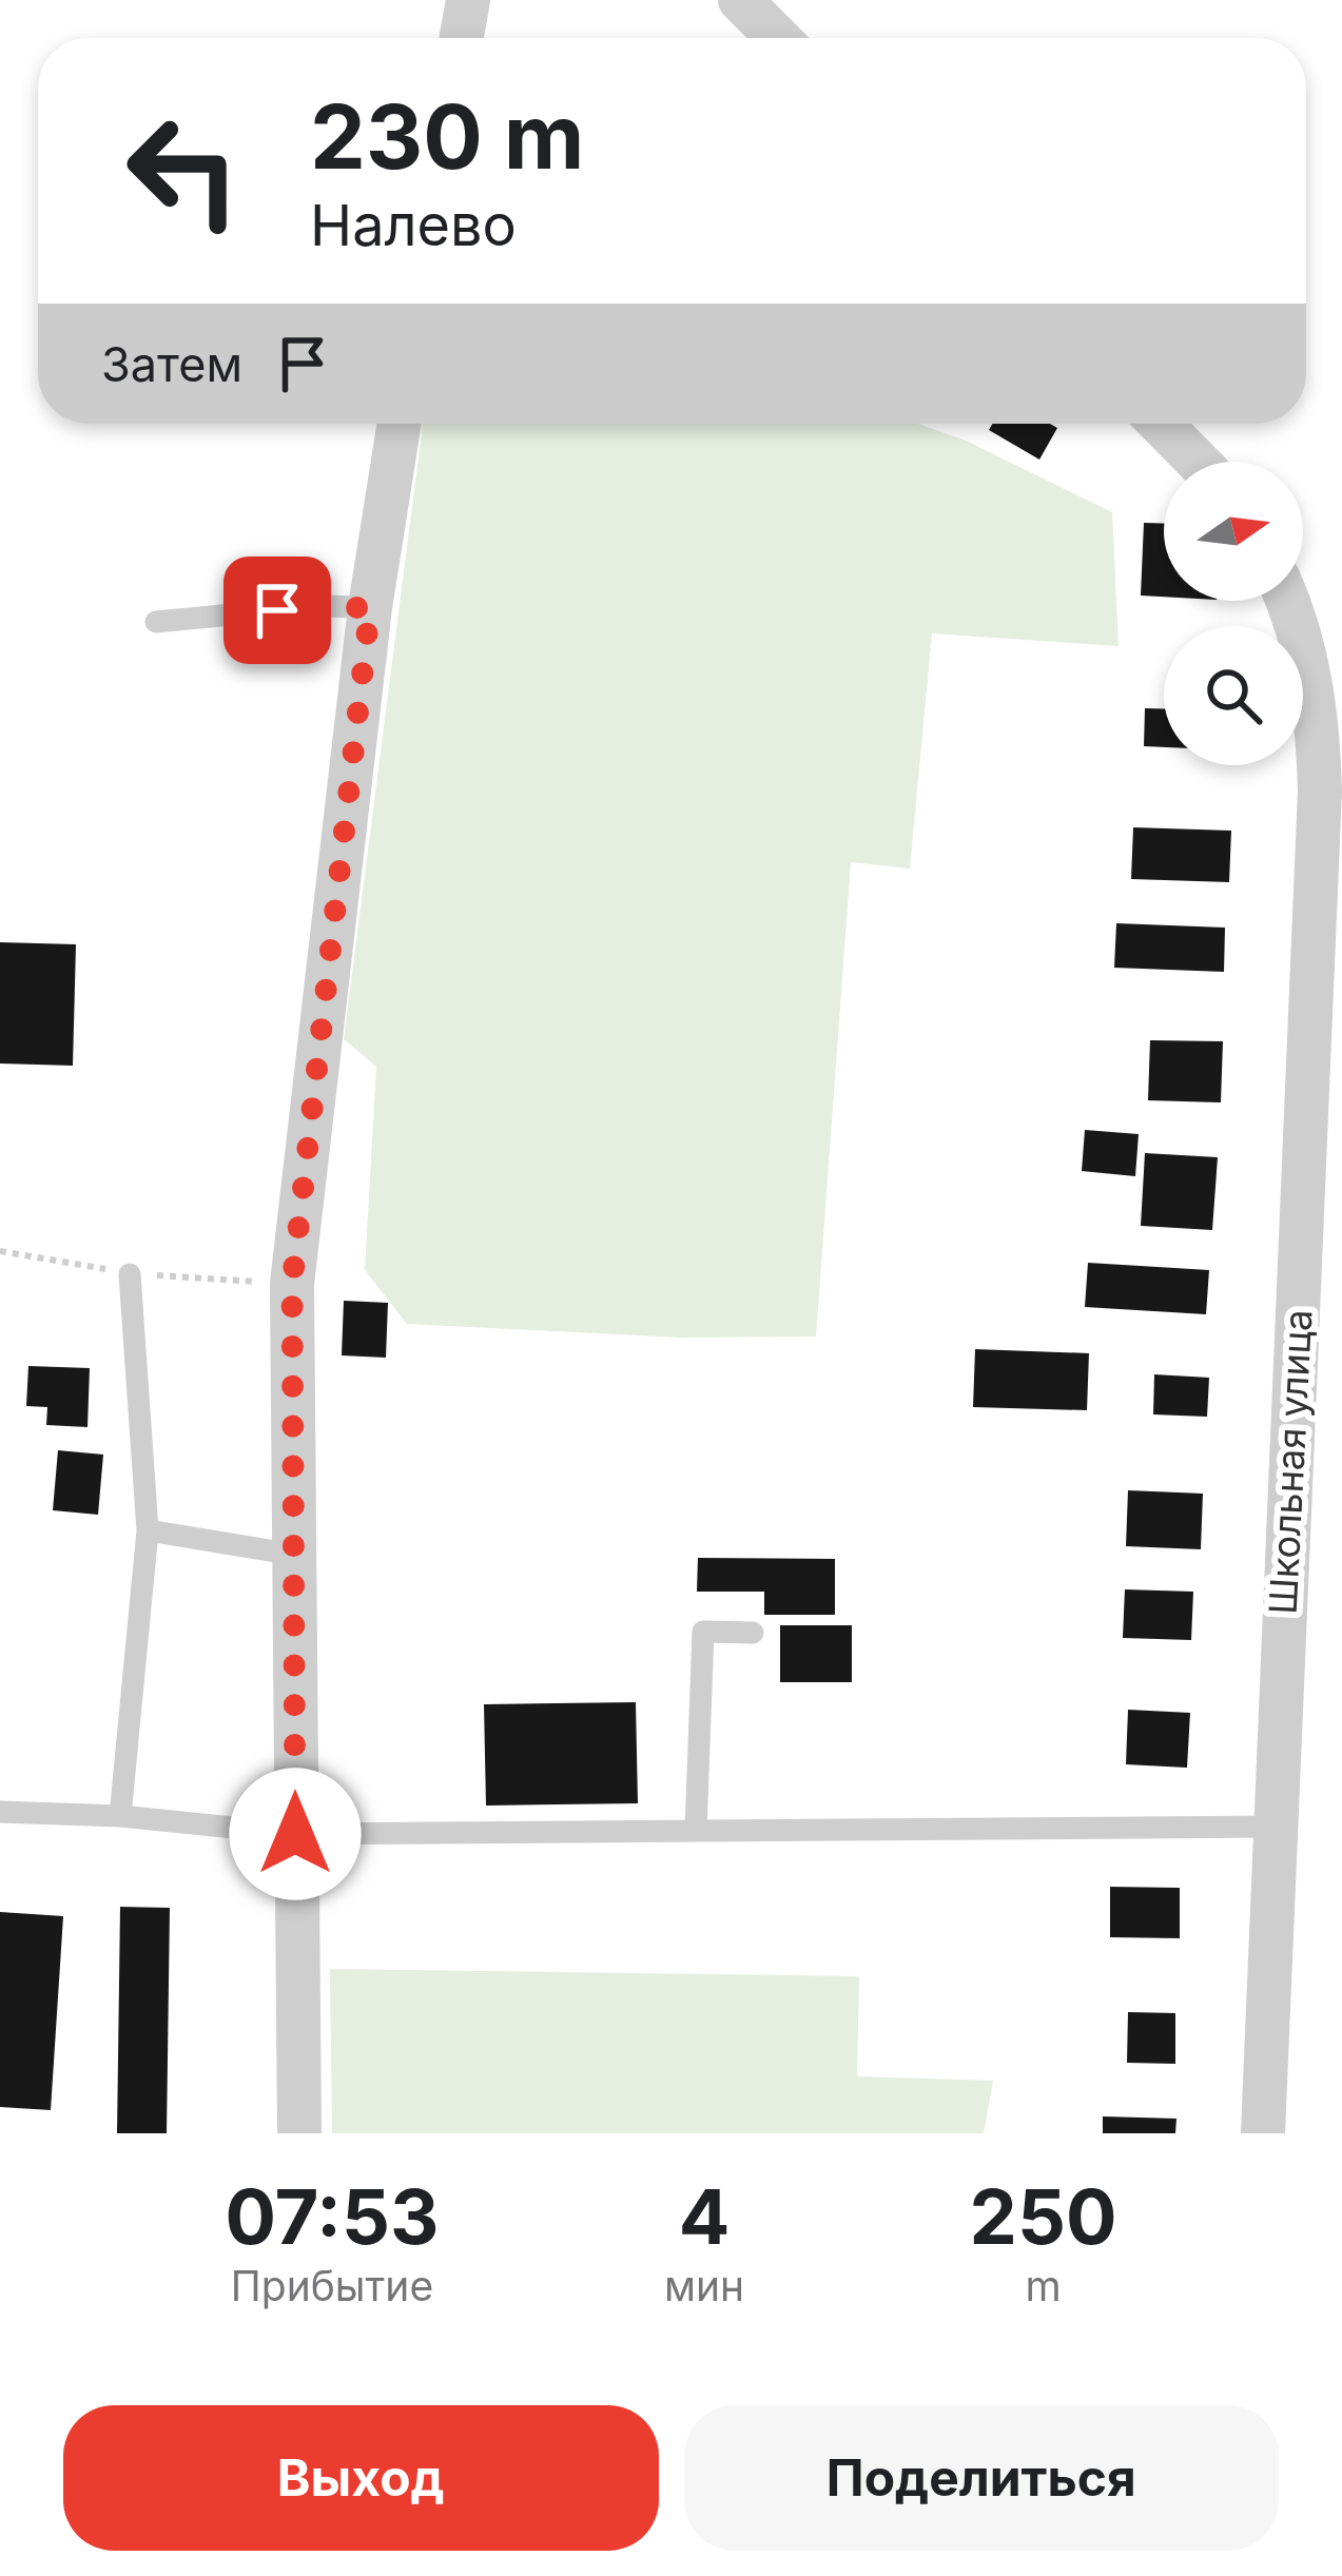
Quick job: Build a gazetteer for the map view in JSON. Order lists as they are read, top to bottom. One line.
{"streets":{"street":["Школьная улица"]},"north":"right","page":{"turn":["230 m","Налево"],"then":"Затем","eta":["07:53","Прибытие","4","мин","250","m"],"buttons":["Выход","Поделиться"]}}
